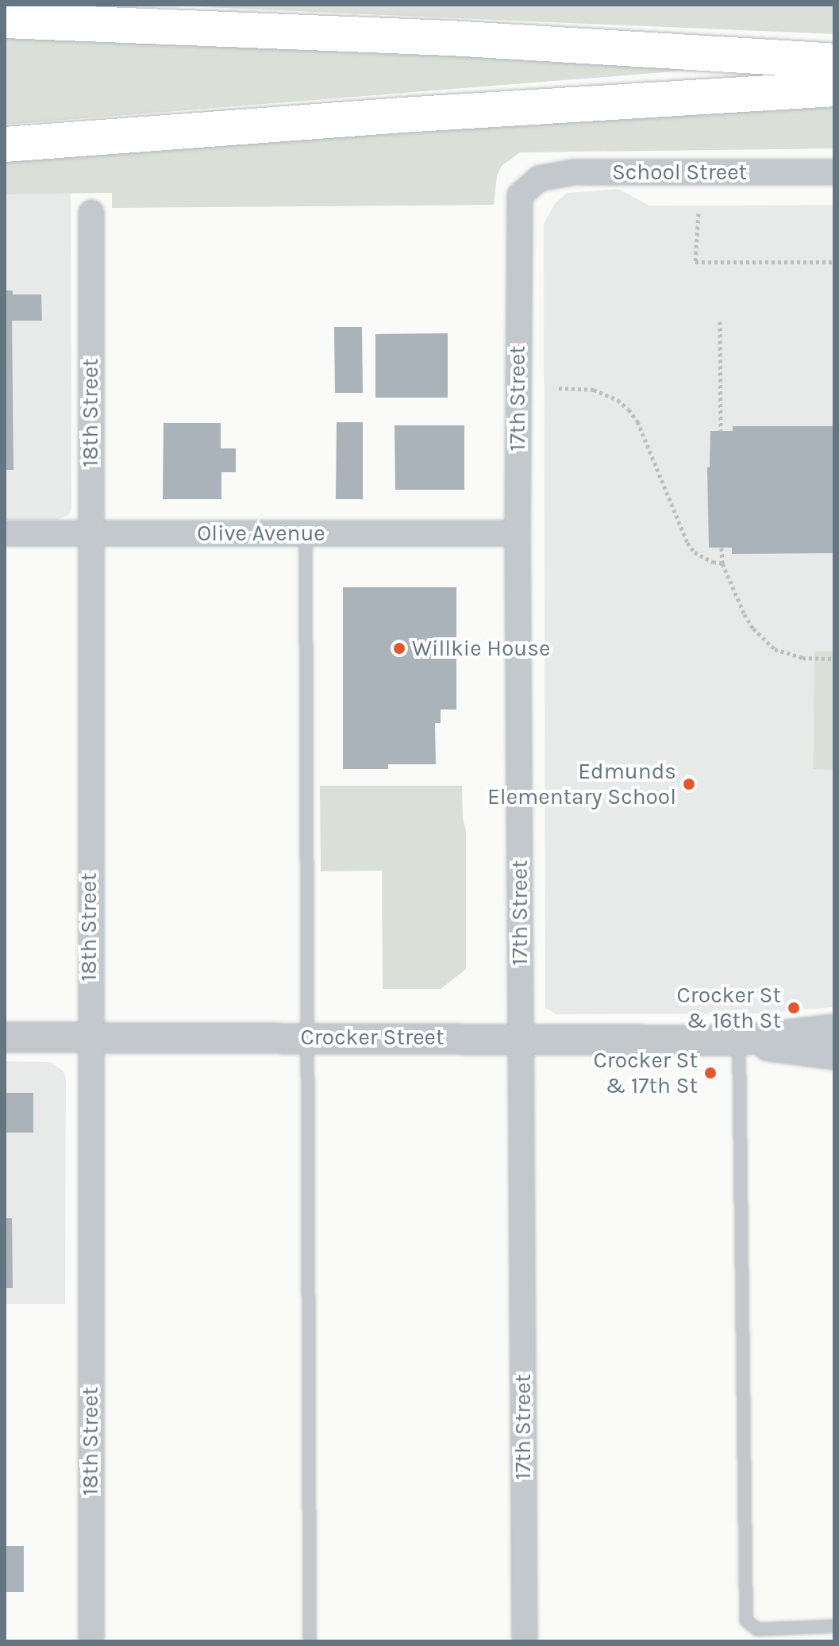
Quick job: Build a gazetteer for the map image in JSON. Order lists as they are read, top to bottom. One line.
{"streets":{"street":["School Street","17th Street","18th Street","Olive Avenue","Crocker Street"]},"crossings":[["School Street","17th Street"],["17th Street","Olive Avenue"],["17th Street","Crocker Street"],["18th Street","Olive Avenue"],["18th Street","Crocker Street"]],"places":["Willkie House","Edmunds Elementary School","Crocker St & 16th St","Crocker St & 17th St"]}
